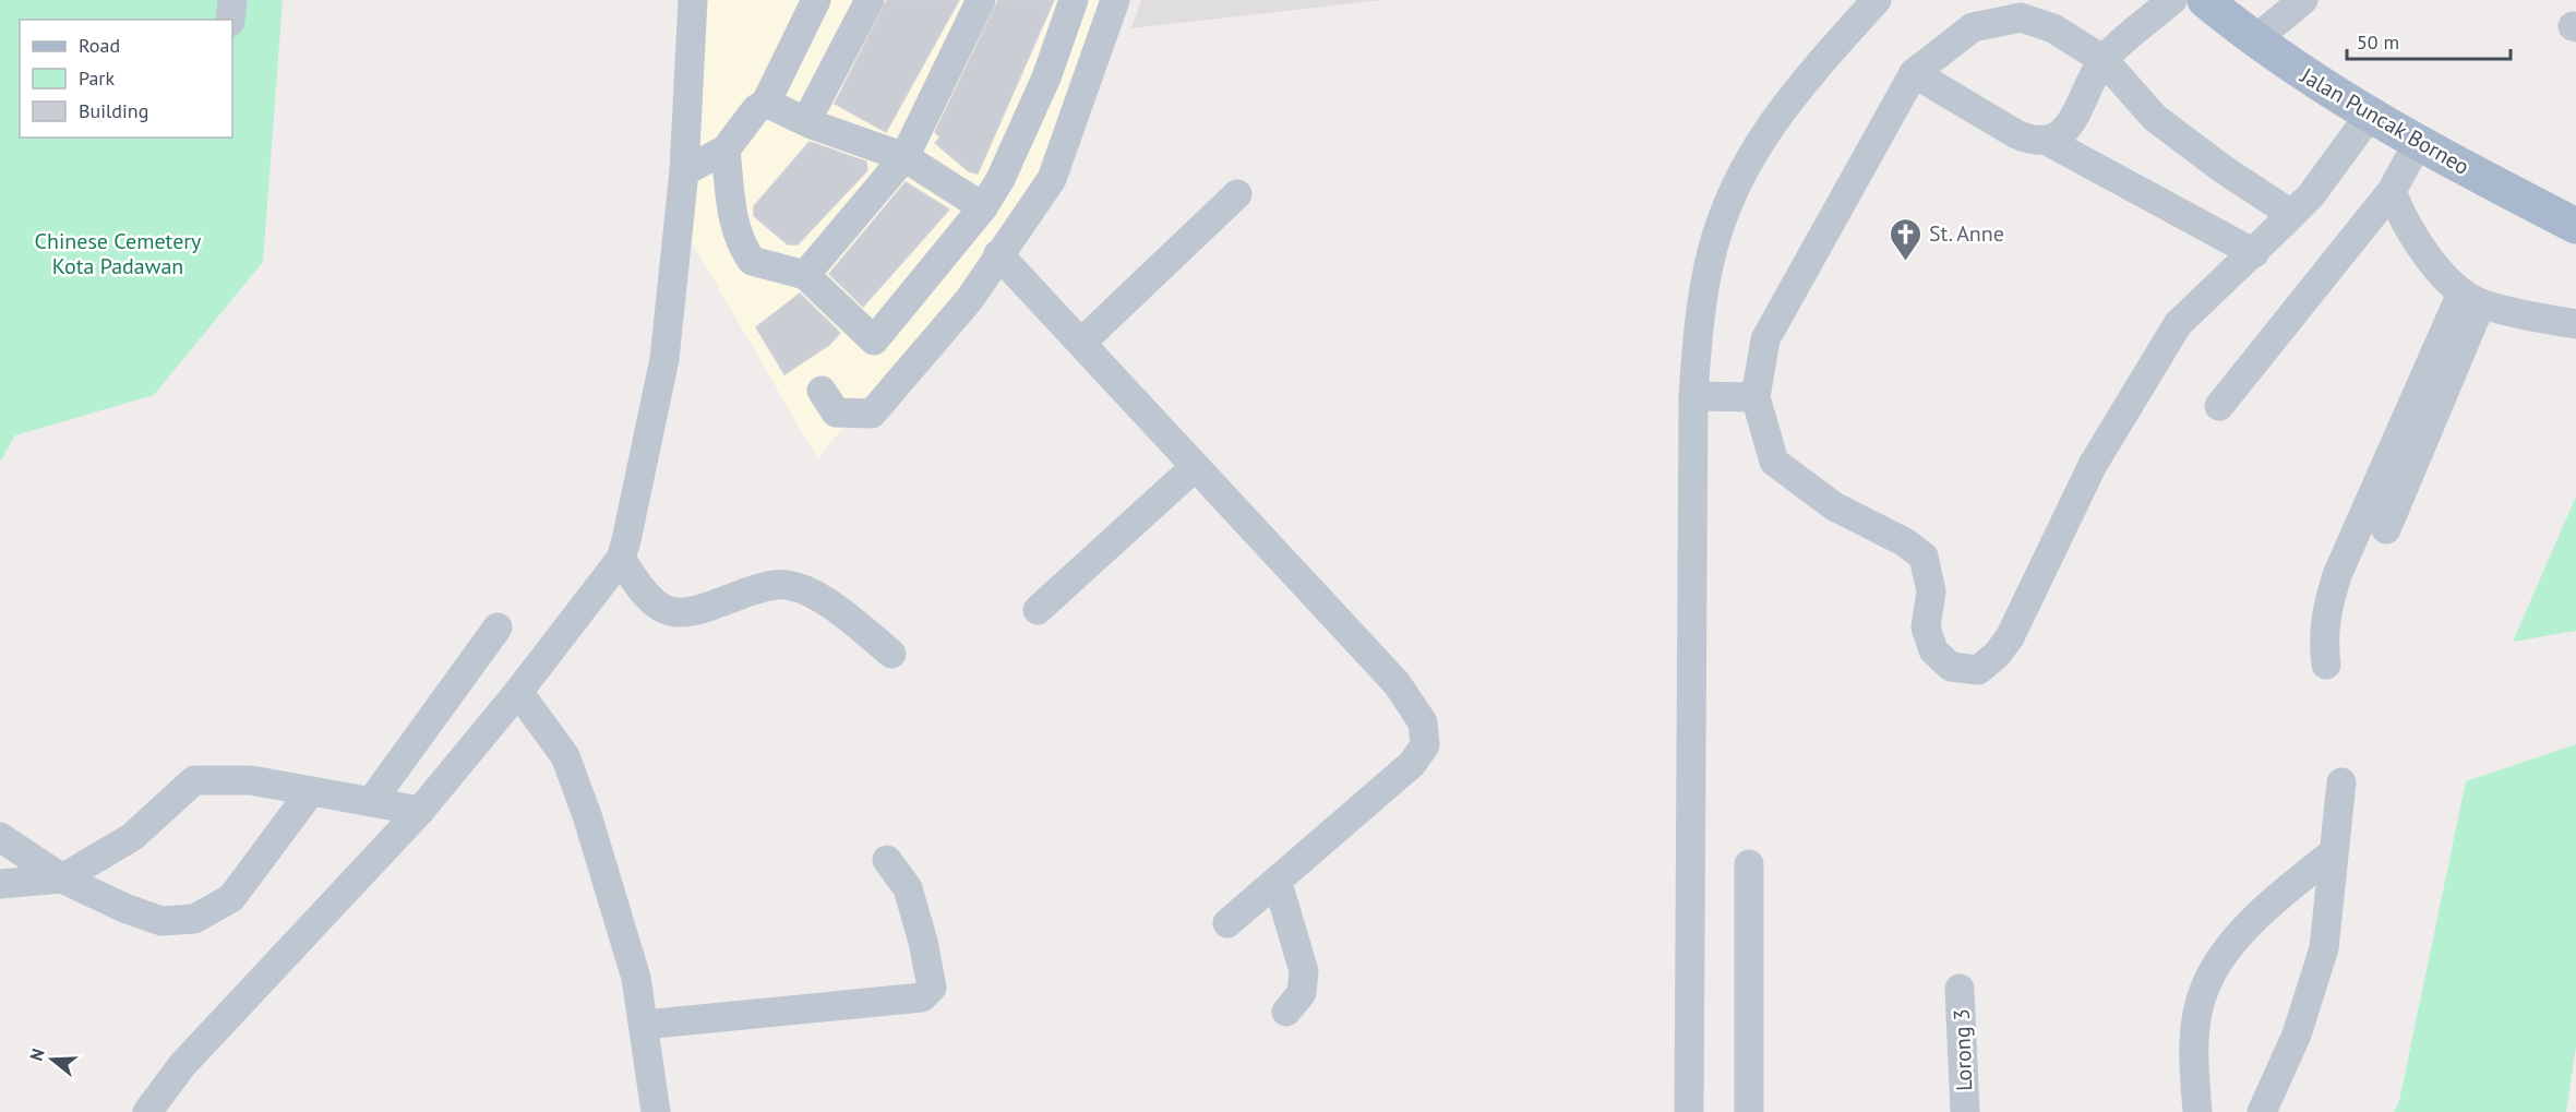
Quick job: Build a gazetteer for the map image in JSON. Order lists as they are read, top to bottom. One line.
{"streets":{"main road":["Jalan Puncak Borneo"],"street":["Lorong 3"]},"parks":["Chinese Cemetery Kota Padawan"],"places":{"church":["St. Anne"]},"legend":["Road","Park","Building"],"scale_bar":"50 m","north":"left"}
